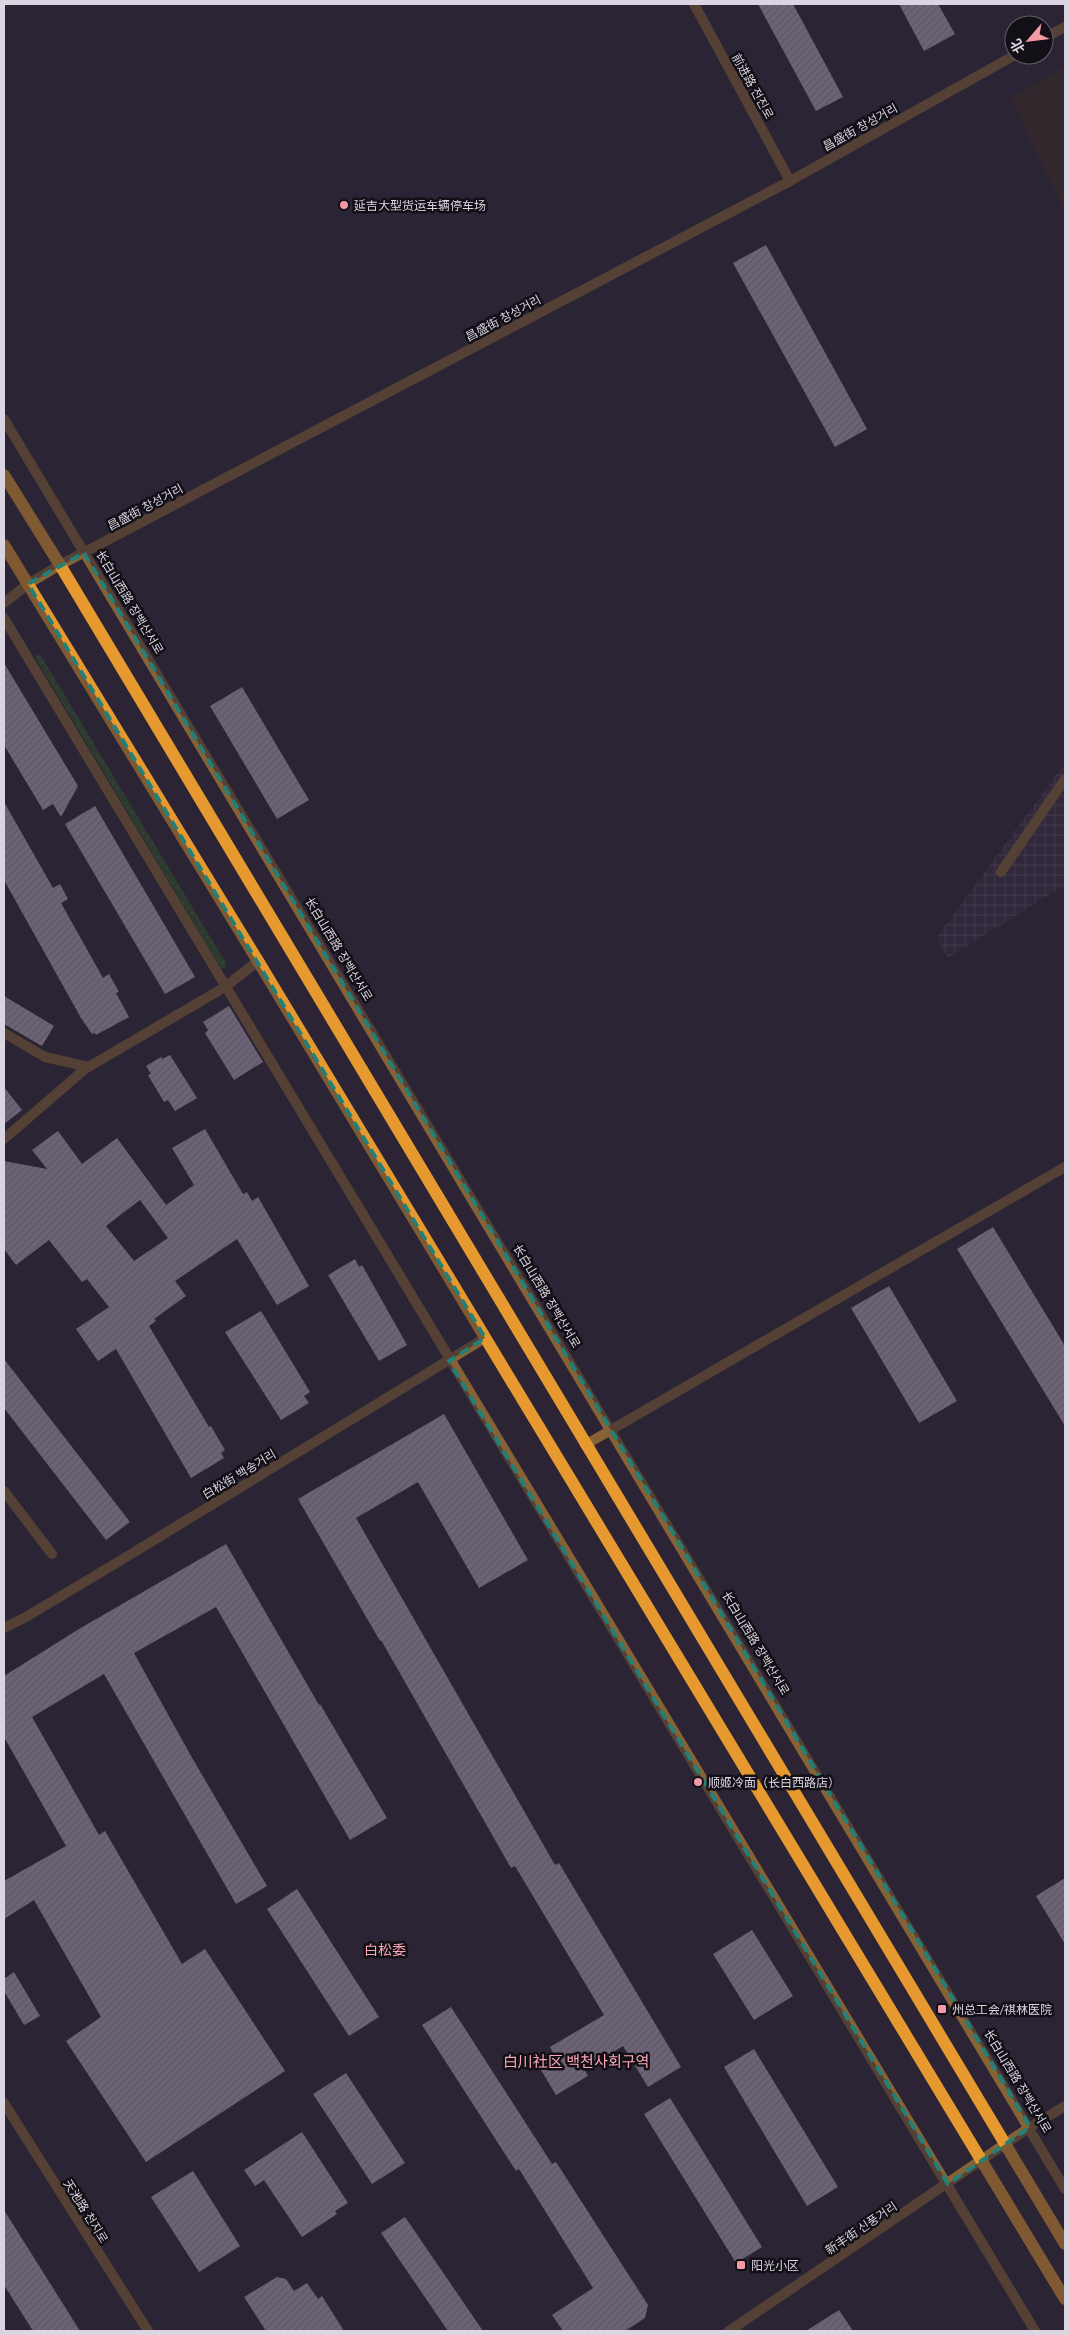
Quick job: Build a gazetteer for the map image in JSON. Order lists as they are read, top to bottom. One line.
{"streets":{"street":["前进路 전진로","昌盛街 창성거리","长白山西路 장백산서로","白松街 백송거리","天池路 천지로","新丰街 신풍거리"]},"crossings":[["前进路 전진로","昌盛街 창성거리"],["昌盛街 창성거리","长白山西路 장백산서로"],["长白山西路 장백산서로","新丰街 신풍거리"]],"districts":["白松委","白川社区 백천사회구역"],"places":{"other":["延吉大型货运车辆停车场","顺姬冷面（长白西路店）"],"transit":["州总工会/祺林医院","阳光小区"]},"north":"bottom left"}
